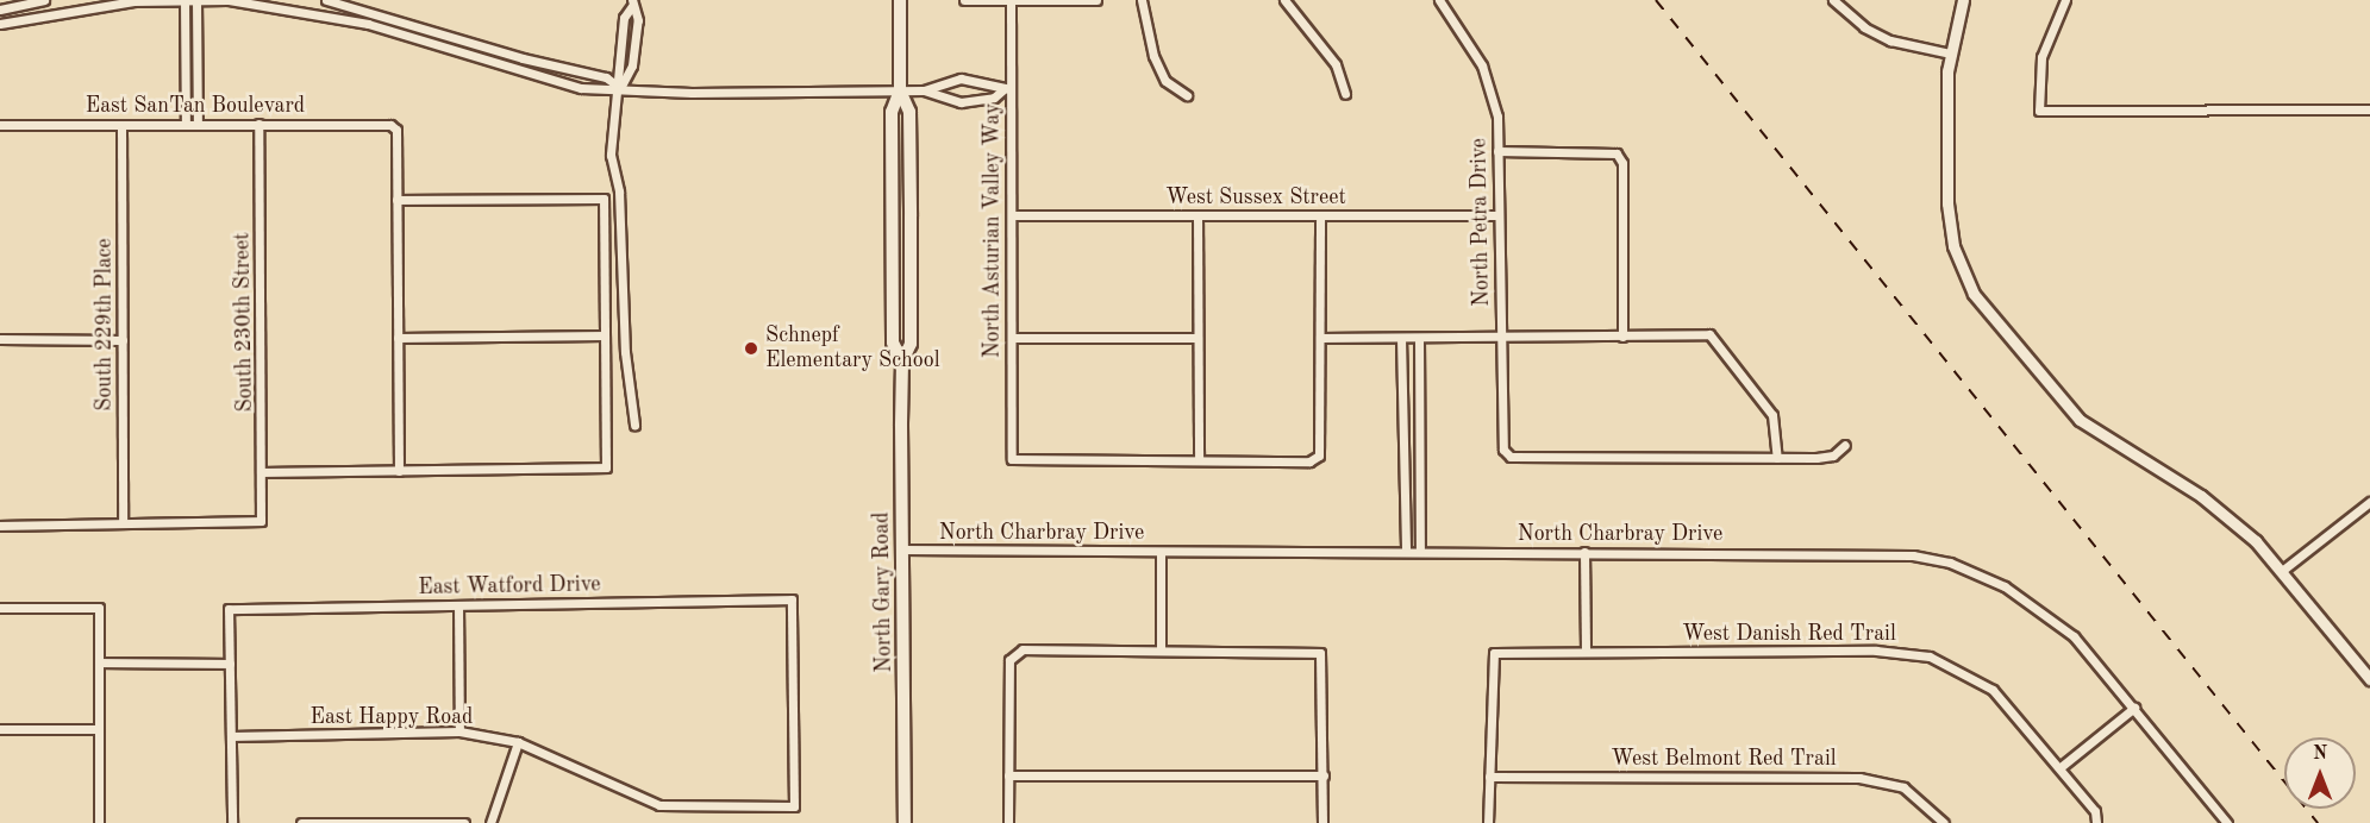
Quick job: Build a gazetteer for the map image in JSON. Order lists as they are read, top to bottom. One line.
{"streets":{"main road":["North Gary Road"],"street":["East SanTan Boulevard","West Sussex Street","North Petra Drive","North Asturian Valley Way","South 230th Street","South 229th Place","North Charbray Drive","East Watford Drive","West Danish Red Trail","East Happy Road","West Belmont Red Trail"]},"crossings":[["East SanTan Boulevard","South 230th Street"],["East SanTan Boulevard","South 229th Place"],["West Sussex Street","North Petra Drive"],["West Sussex Street","North Asturian Valley Way"],["South 230th Street","South 229th Place"],["North Charbray Drive","North Gary Road"],["East Watford Drive","East Happy Road"],["West Danish Red Trail","West Belmont Red Trail"]],"places":["Schnepf Elementary School"],"north":"top"}
